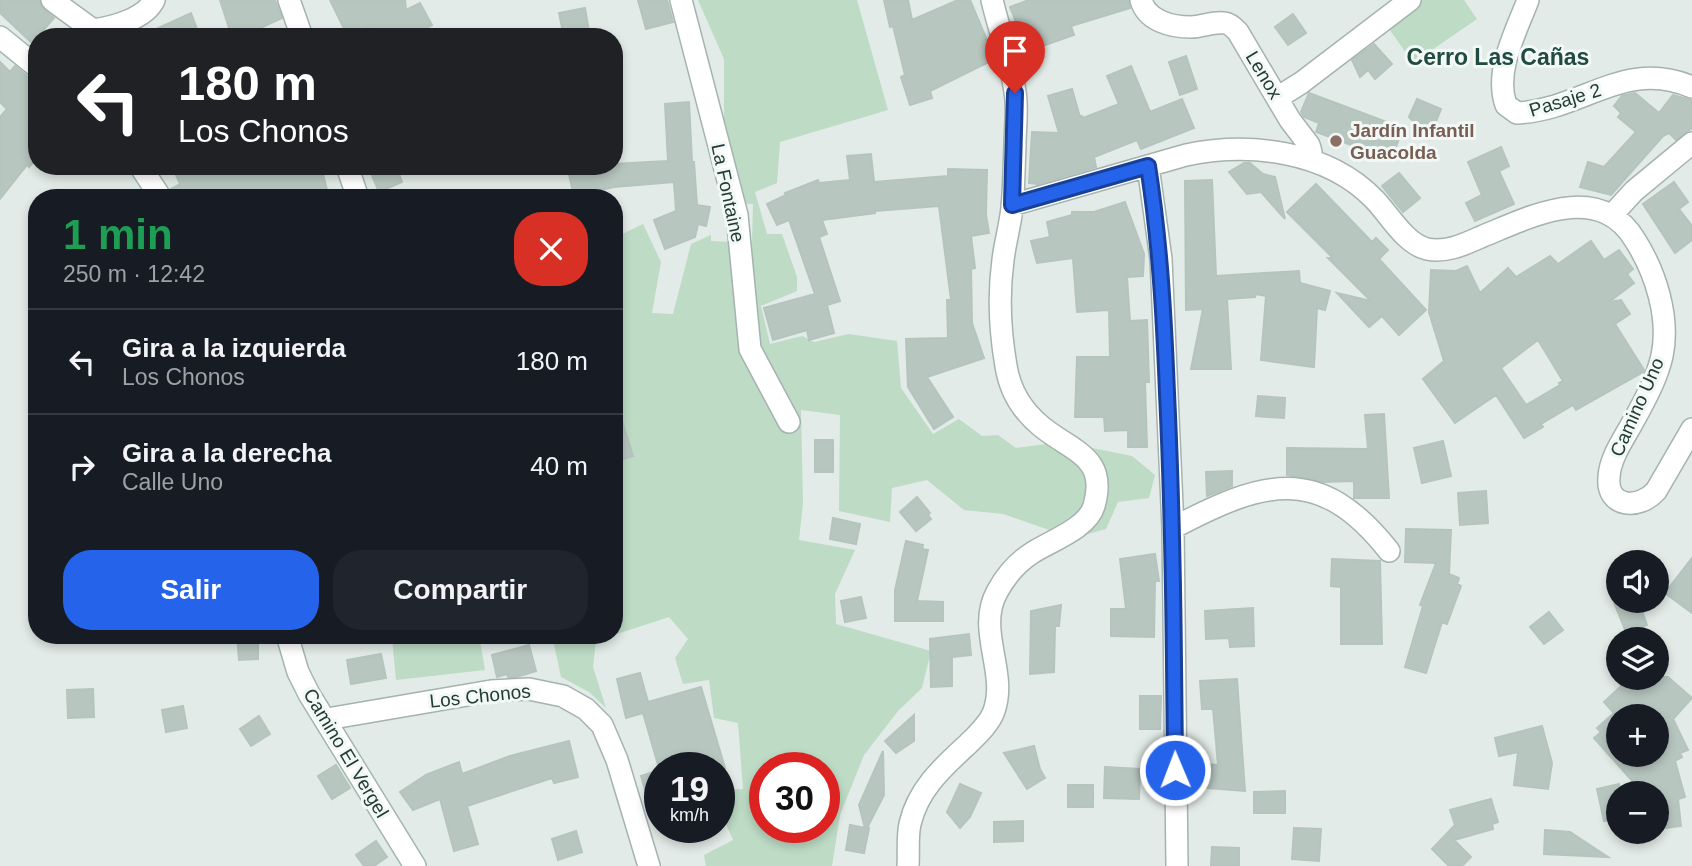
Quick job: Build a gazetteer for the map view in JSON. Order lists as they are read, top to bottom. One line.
{"streets":{"street":["Lenox","Pasaje 2","La Fontaine","Camino Uno","Los Chonos","Camino El Vergel"]},"crossings":[["Los Chonos","Camino El Vergel"]],"districts":["Cerro Las Cañas"],"places":["Jardín Infantil Guacolda"],"page":{"turn":["180 m","Los Chonos"],"heading":["1 min","250 m · 12:42"],"list":[{"name":"Gira a la izquierda","note":"Los Chonos","value":"180 m"},{"name":"Gira a la derecha","note":"Calle Uno","value":"40 m"}],"buttons":["Salir","Compartir"],"map_buttons":["+","−"],"speed":"19 km/h","limit":"30"}}
